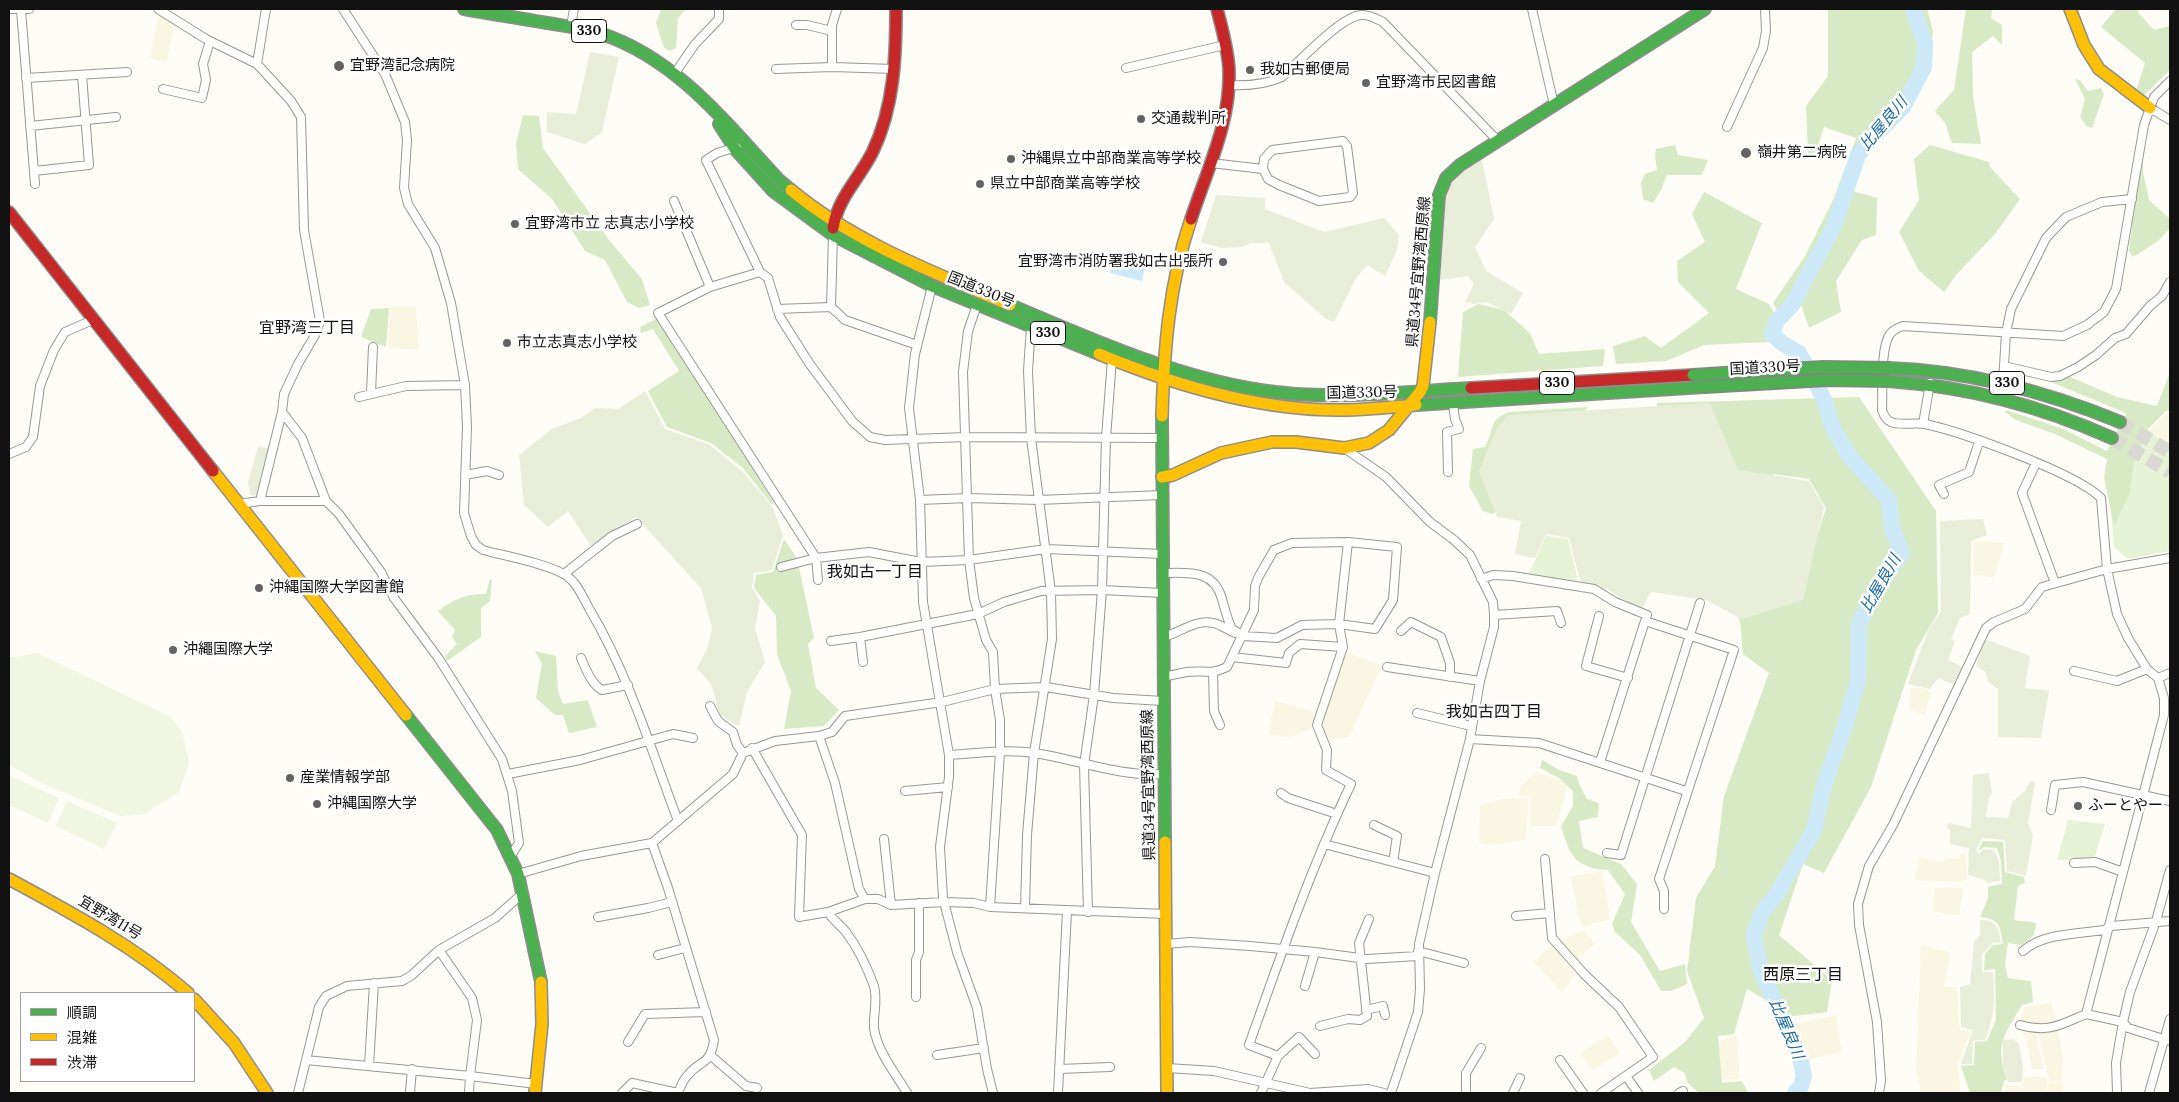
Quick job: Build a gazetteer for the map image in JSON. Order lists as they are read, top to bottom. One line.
{"streets":{"main road":["330","県道34号宜野湾西原線","国道330号","宜野湾11号"]},"crossings":[["県道34号宜野湾西原線","国道330号"]],"districts":["宜野湾三丁目","我如古一丁目","我如古四丁目","西原三丁目"],"water":["比屋良川"],"places":["宜野湾記念病院","我如古郵便局","宜野湾市民図書館","交通裁判所","嶺井第二病院","沖縄県立中部商業高等学校","県立中部商業高等学校","宜野湾市立 志真志小学校","宜野湾市消防署我如古出張所","市立志真志小学校","沖縄国際大学図書館","沖繩国際大学","産業情報学部","沖縄国際大学","ふーとやー"],"legend":["順調","混雑","渋滞"]}
